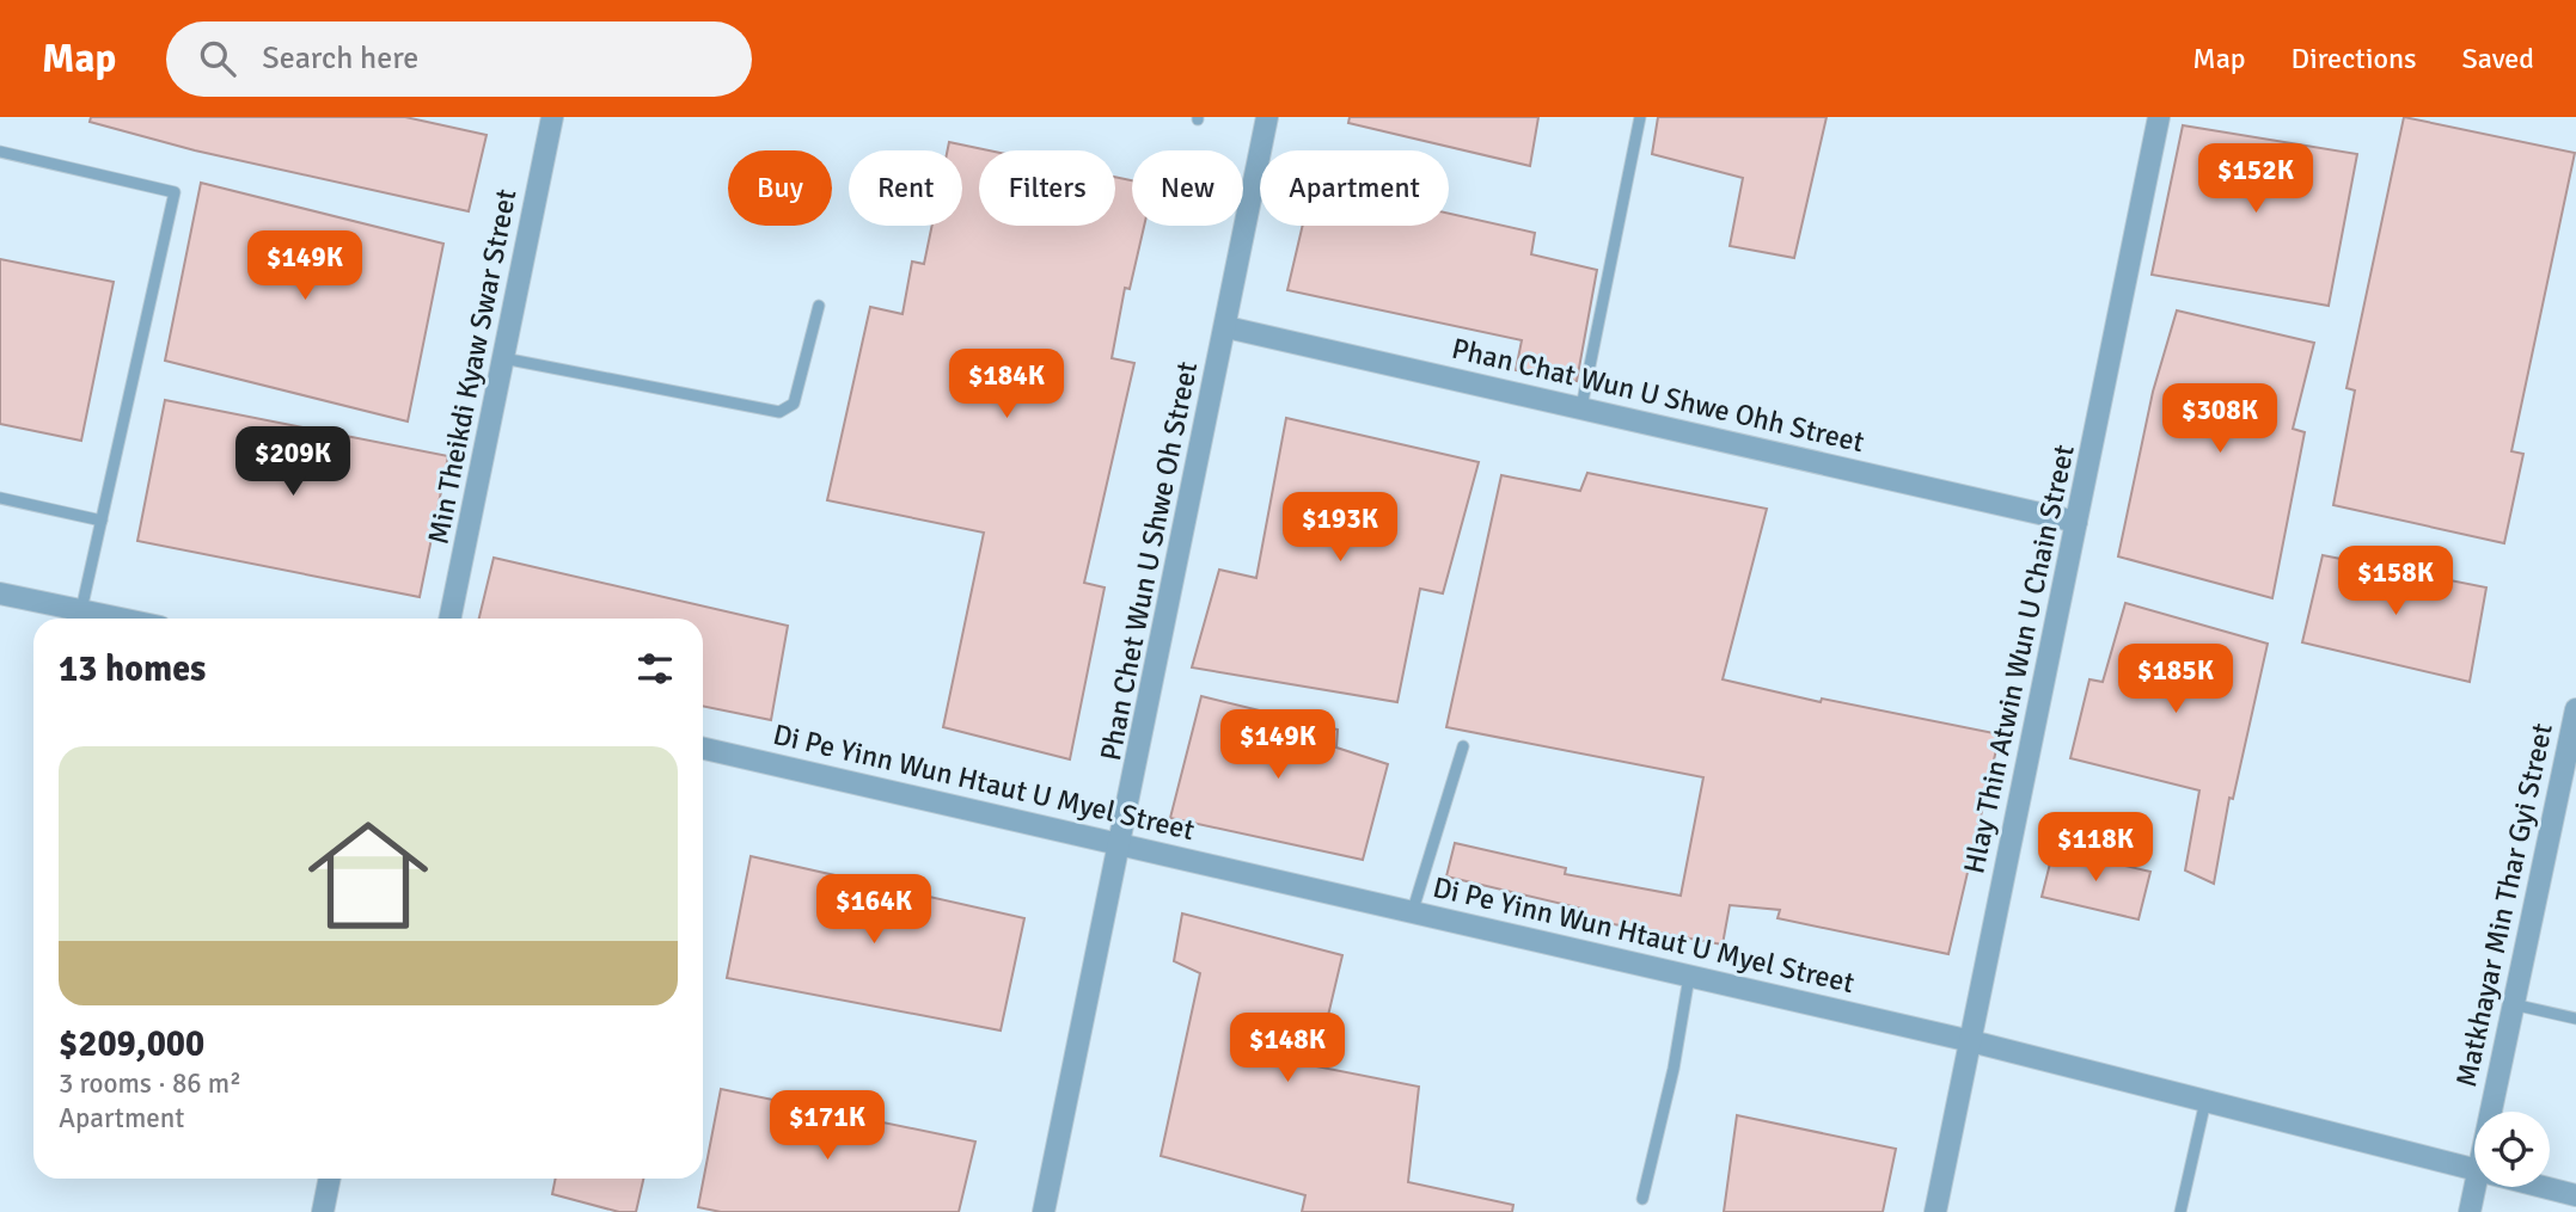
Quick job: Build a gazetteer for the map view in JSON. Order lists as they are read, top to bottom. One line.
{"streets":{"street":["Min Theikdi Kyaw Swar Street","Phan Chat Wun U Shwe Ohh Street","Phan Chet Wun U Shwe Oh Street","Hlay Thin Atwin Wun U Chain Street","Di Pe Yinn Wun Htaut U Myel Street","Matkhayar Min Thar Gyi Street"]},"crossings":[["Phan Chat Wun U Shwe Ohh Street","Phan Chet Wun U Shwe Oh Street"],["Phan Chat Wun U Shwe Ohh Street","Hlay Thin Atwin Wun U Chain Street"],["Phan Chet Wun U Shwe Oh Street","Di Pe Yinn Wun Htaut U Myel Street"],["Hlay Thin Atwin Wun U Chain Street","Di Pe Yinn Wun Htaut U Myel Street"]],"page":{"header":"Map","search":"Search here","nav":["Map","Directions","Saved"],"price":["$152K","$149K","$184K","$308K","$209K","$193K","$158K","$185K","$149K","$118K","$164K","$148K","$171K"],"chip":["Buy","Rent","Filters","New","Apartment"],"heading":"13 homes","list":[{"name":"$209,000","note":"3 rooms · 86 m² · Apartment"}]}}
